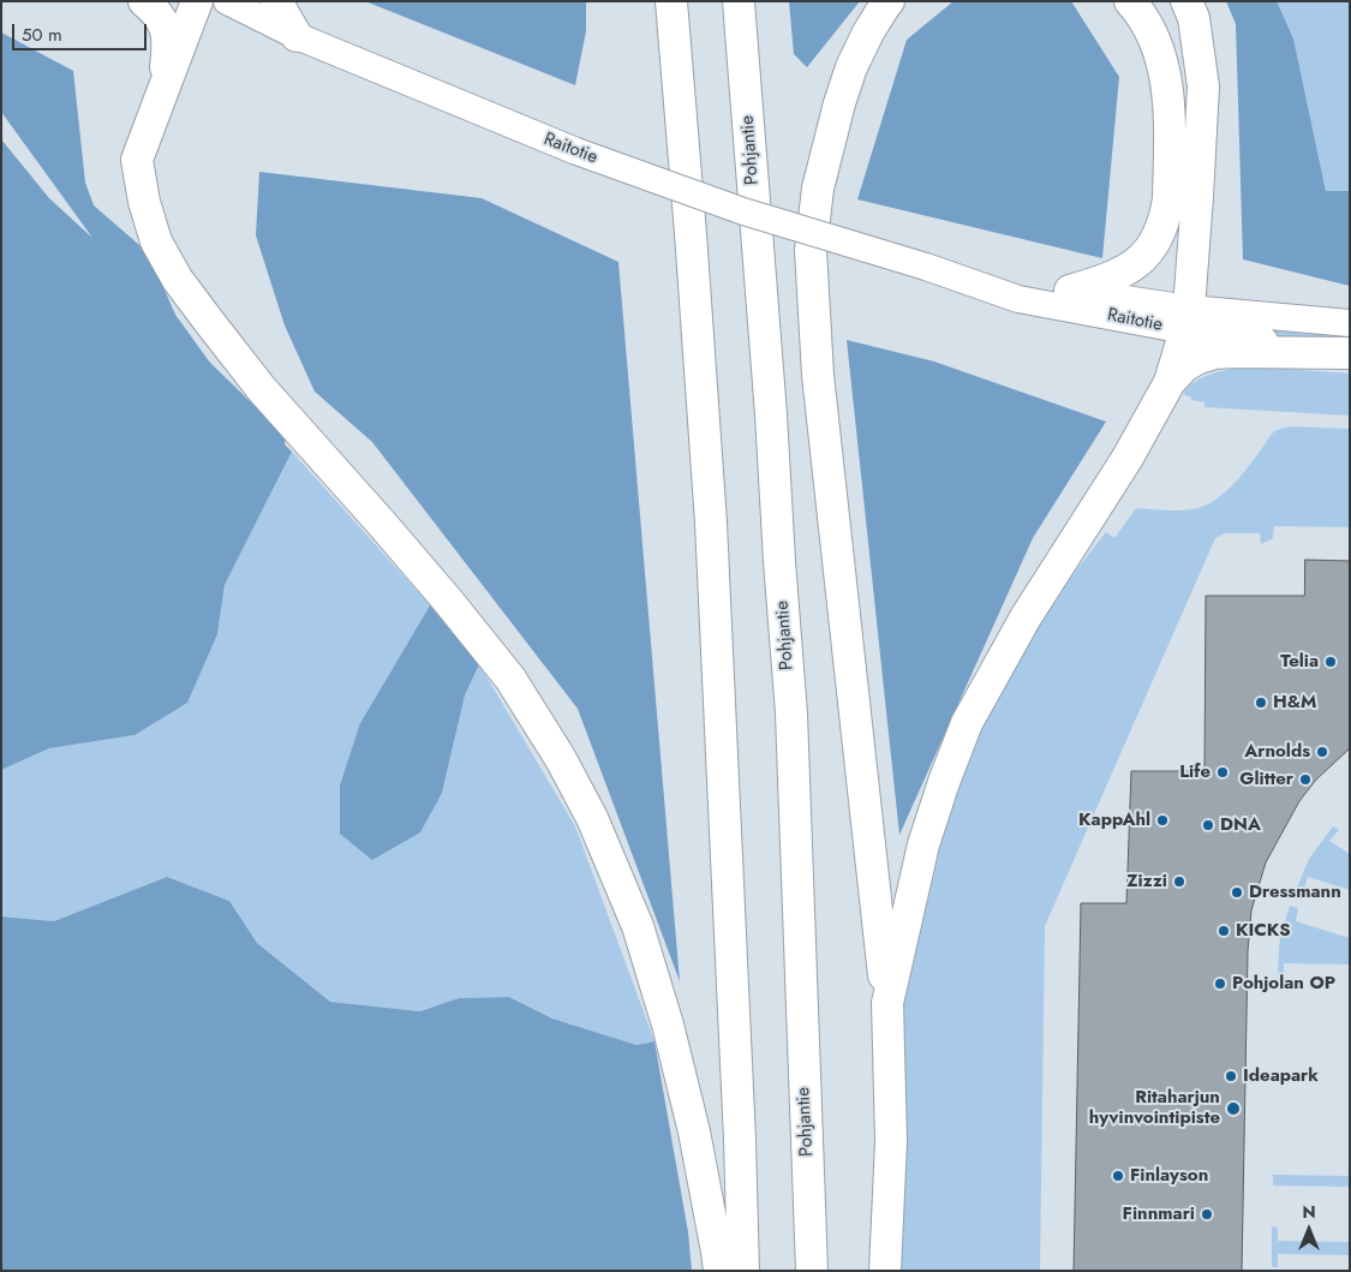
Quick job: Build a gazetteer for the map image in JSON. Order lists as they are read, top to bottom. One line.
{"streets":{"highway":["Pohjantie"],"main road":["Raitotie"]},"places":["Telia","H&M","Arnolds","Life","Glitter","KappAhl","DNA","Zizzi","Dressmann","KICKS","Pohjolan OP","Ideapark","Ritaharjun hyvinvointipiste","Finlayson","Finnmari"],"scale_bar":"50 m","north":"top"}
